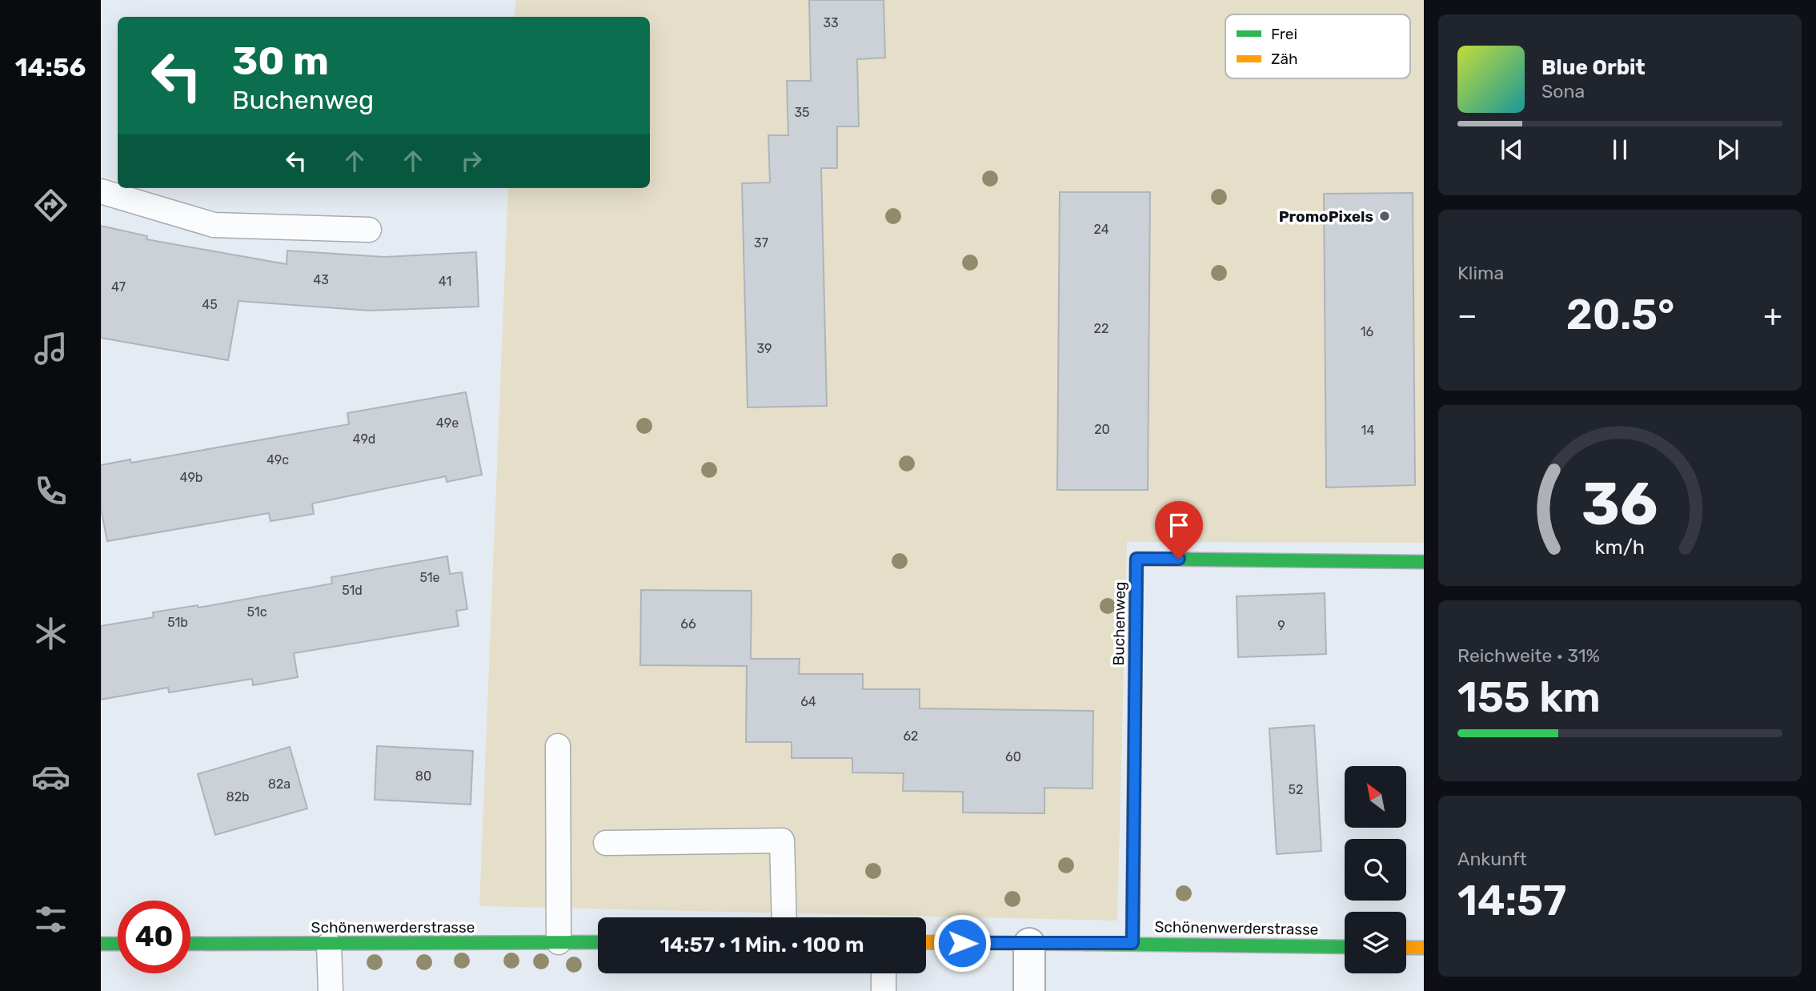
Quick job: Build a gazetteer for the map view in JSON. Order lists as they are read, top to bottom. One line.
{"streets":{"street":["Buchenweg","Schönenwerderstrasse"]},"crossings":[["Buchenweg","Schönenwerderstrasse"]],"places":["PromoPixels"],"house_numbers":["33","35","24","37","43","41","47","45","22","16","39","49e","20","14","49d","49c","49b","51e","51d","51c","51b","66","9","64","62","60","80","82a","52","82b"],"legend":["Frei","Zäh"],"north":"top left","page":{"tabs":"14:56","turn":["30 m","Buchenweg"],"song":["Blue Orbit","Sona"],"tile":["Klima",["Reichweite · 31%","155 km"],["Ankunft","14:57"]],"heat":["−","20.5°","+"],"limit":"40","trip":"14:57 · 1 Min. · 100 m","gauge":["36","km/h"]}}
